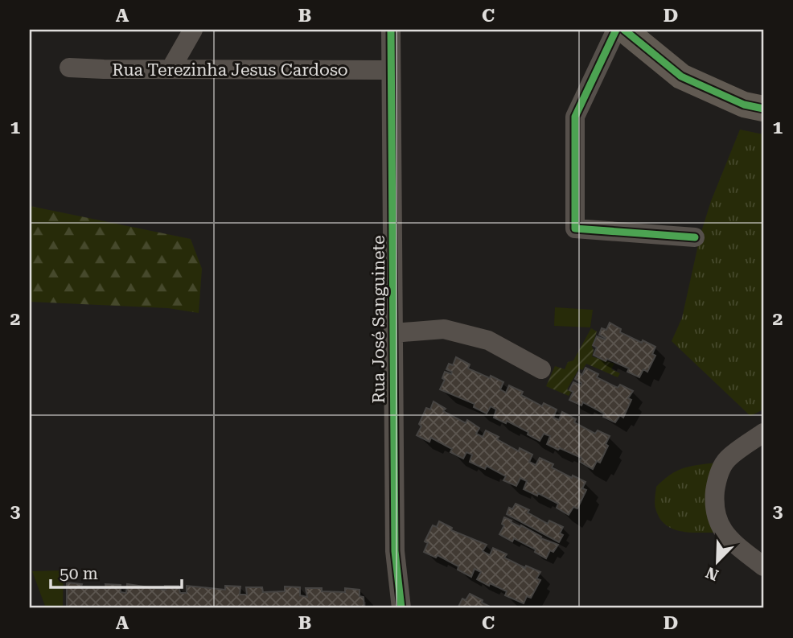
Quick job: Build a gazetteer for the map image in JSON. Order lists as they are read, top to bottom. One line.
{"streets":{"street":["Rua Terezinha Jesus Cardoso","Rua José Sanguinete"]},"crossings":[["Rua Terezinha Jesus Cardoso","Rua José Sanguinete"]],"scale_bar":"50 m","north":"bottom left","grid":{"columns":["A","B","C","D"],"rows":["1","2","3"]}}
